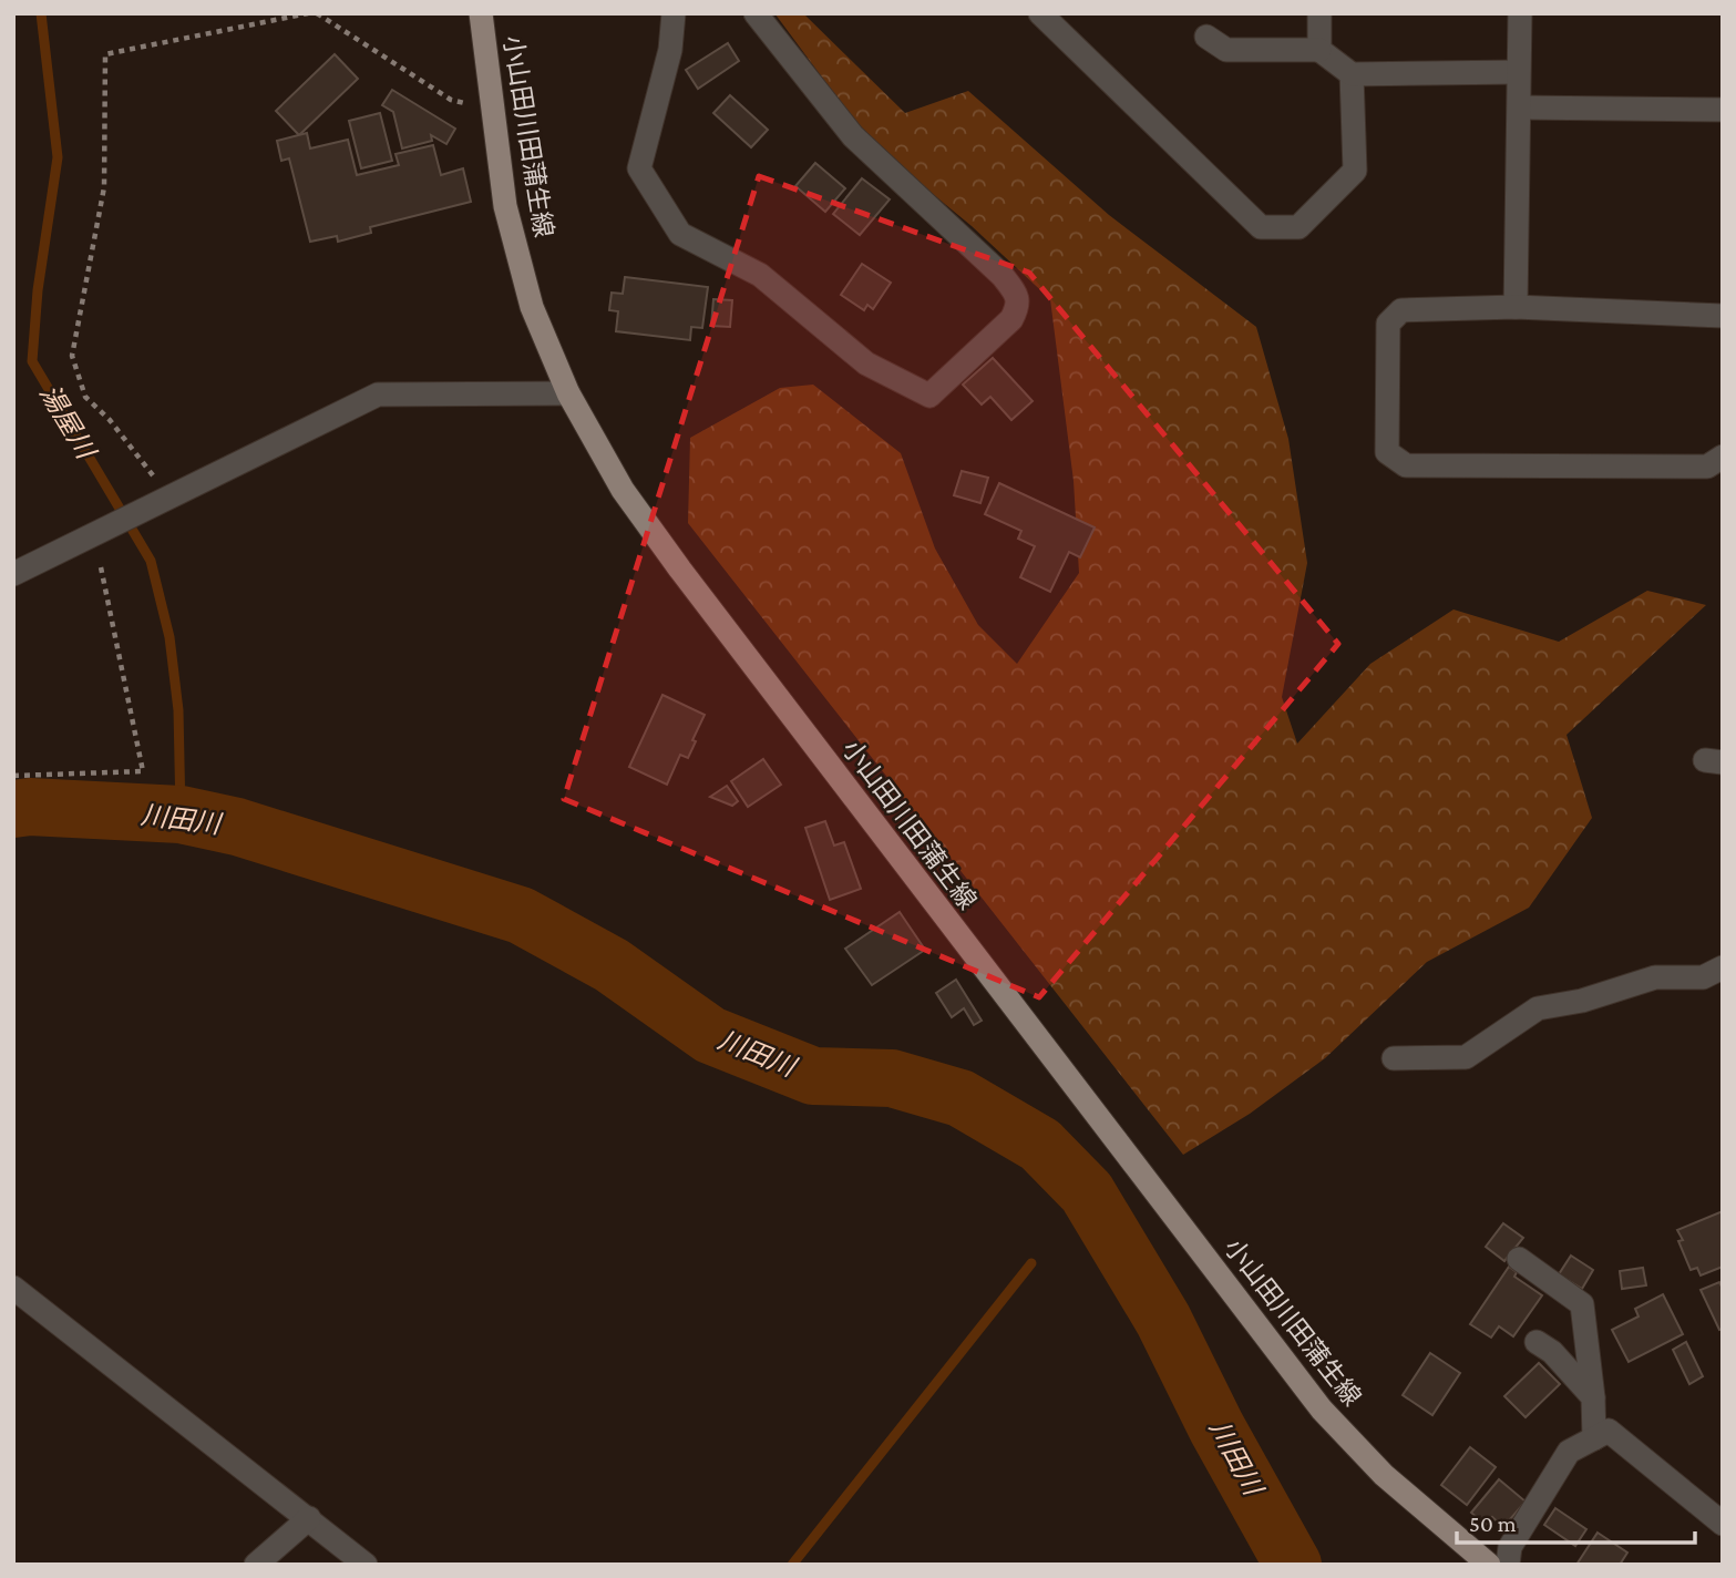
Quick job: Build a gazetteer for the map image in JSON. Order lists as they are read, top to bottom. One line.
{"streets":{"main road":["小山田川田蒲生線"]},"water":["湯屋川","川田川"],"scale_bar":"50 m"}
